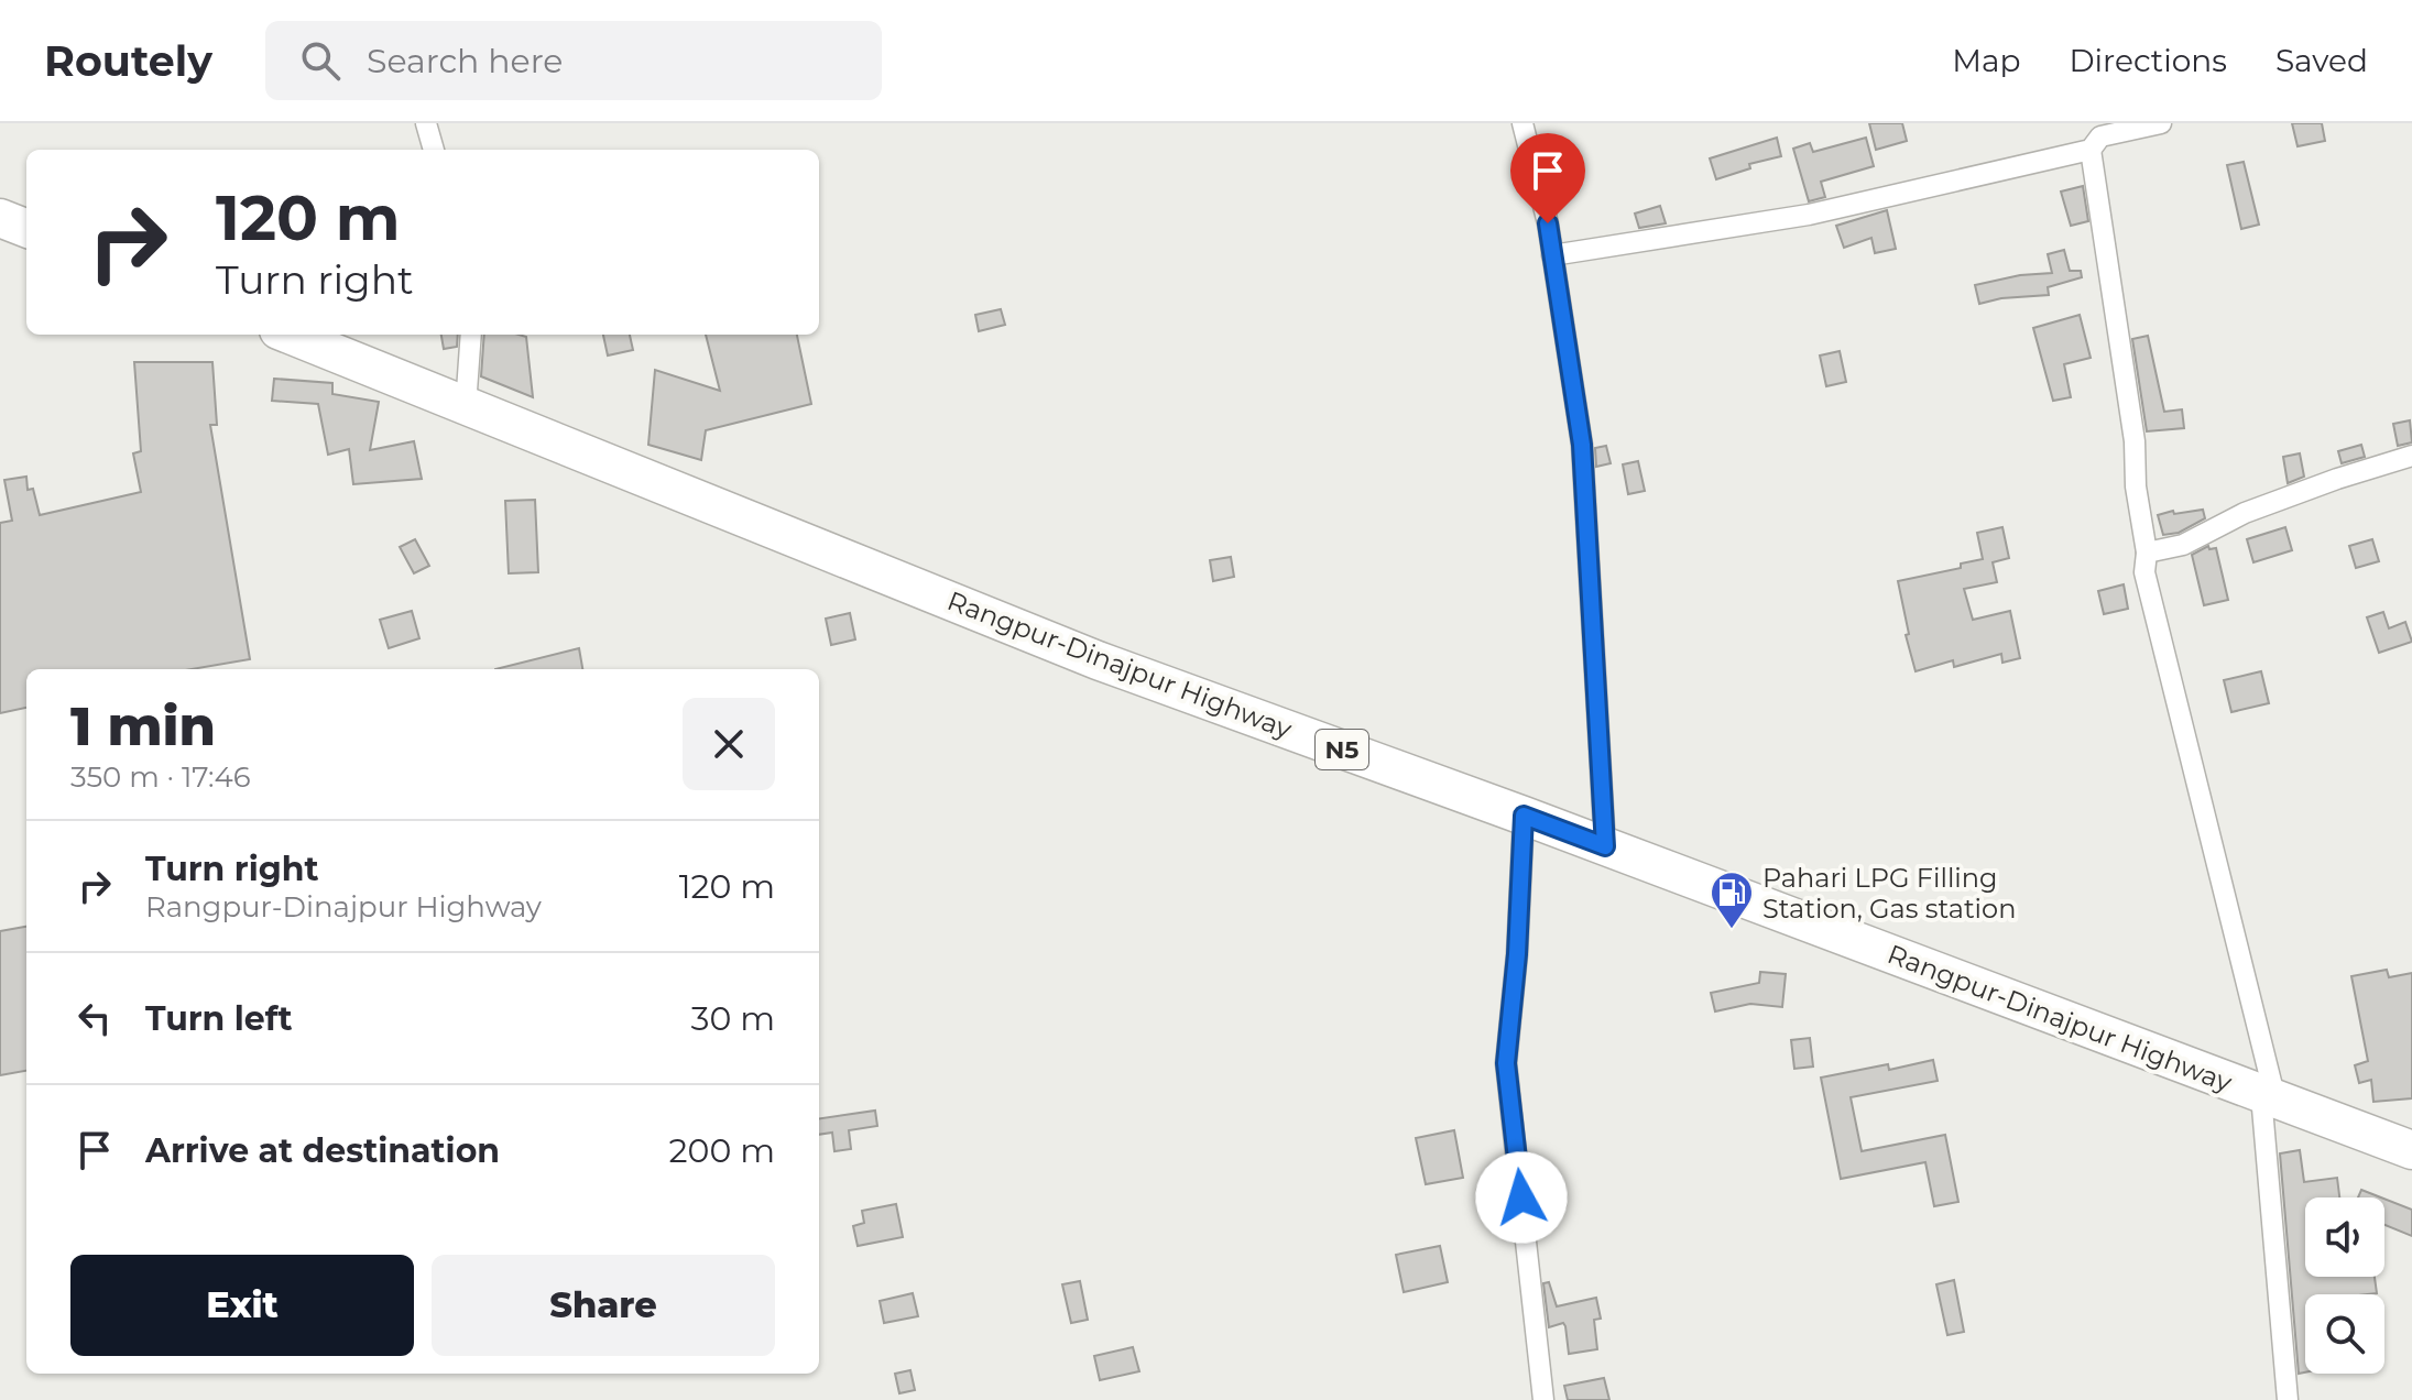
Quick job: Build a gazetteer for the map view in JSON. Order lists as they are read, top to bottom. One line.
{"streets":{"highway":["Rangpur-Dinajpur Highway","N5"]},"places":{"fuel station":["Pahari LPG Filling Station, Gas station"]},"page":{"header":"Routely","search":"Search here","nav":["Map","Directions","Saved"],"turn":["120 m","Turn right"],"heading":["1 min","350 m · 17:46"],"list":[{"name":"Turn right","note":"Rangpur-Dinajpur Highway","value":"120 m"},{"name":"Turn left","value":"30 m"},{"name":"Arrive at destination","value":"200 m"}],"buttons":["Exit","Share"]}}
